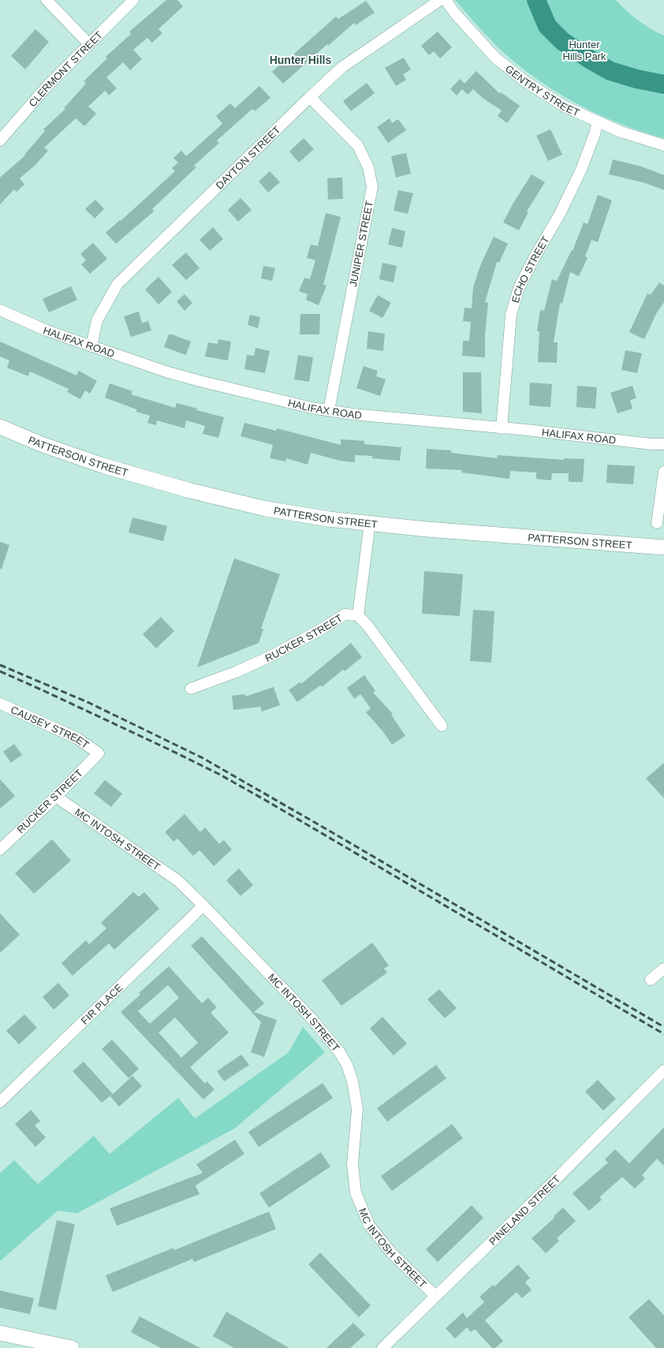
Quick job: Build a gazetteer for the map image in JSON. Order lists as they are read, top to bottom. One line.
{"streets":{"main road":["PATTERSON STREET"],"street":["CLERMONT STREET","GENTRY STREET","DAYTON STREET","JUNIPER STREET","ECHO STREET","HALIFAX ROAD","RUCKER STREET","CAUSEY STREET","MC INTOSH STREET","FIR PLACE","PINELAND STREET"]},"crossings":[["GENTRY STREET","ECHO STREET"],["DAYTON STREET","JUNIPER STREET"],["DAYTON STREET","HALIFAX ROAD"],["JUNIPER STREET","HALIFAX ROAD"],["ECHO STREET","HALIFAX ROAD"],["RUCKER STREET","CAUSEY STREET"],["RUCKER STREET","MC INTOSH STREET"],["MC INTOSH STREET","FIR PLACE"],["MC INTOSH STREET","PINELAND STREET"]],"districts":["Hunter Hills"],"parks":["Hunter Hills Park"]}
